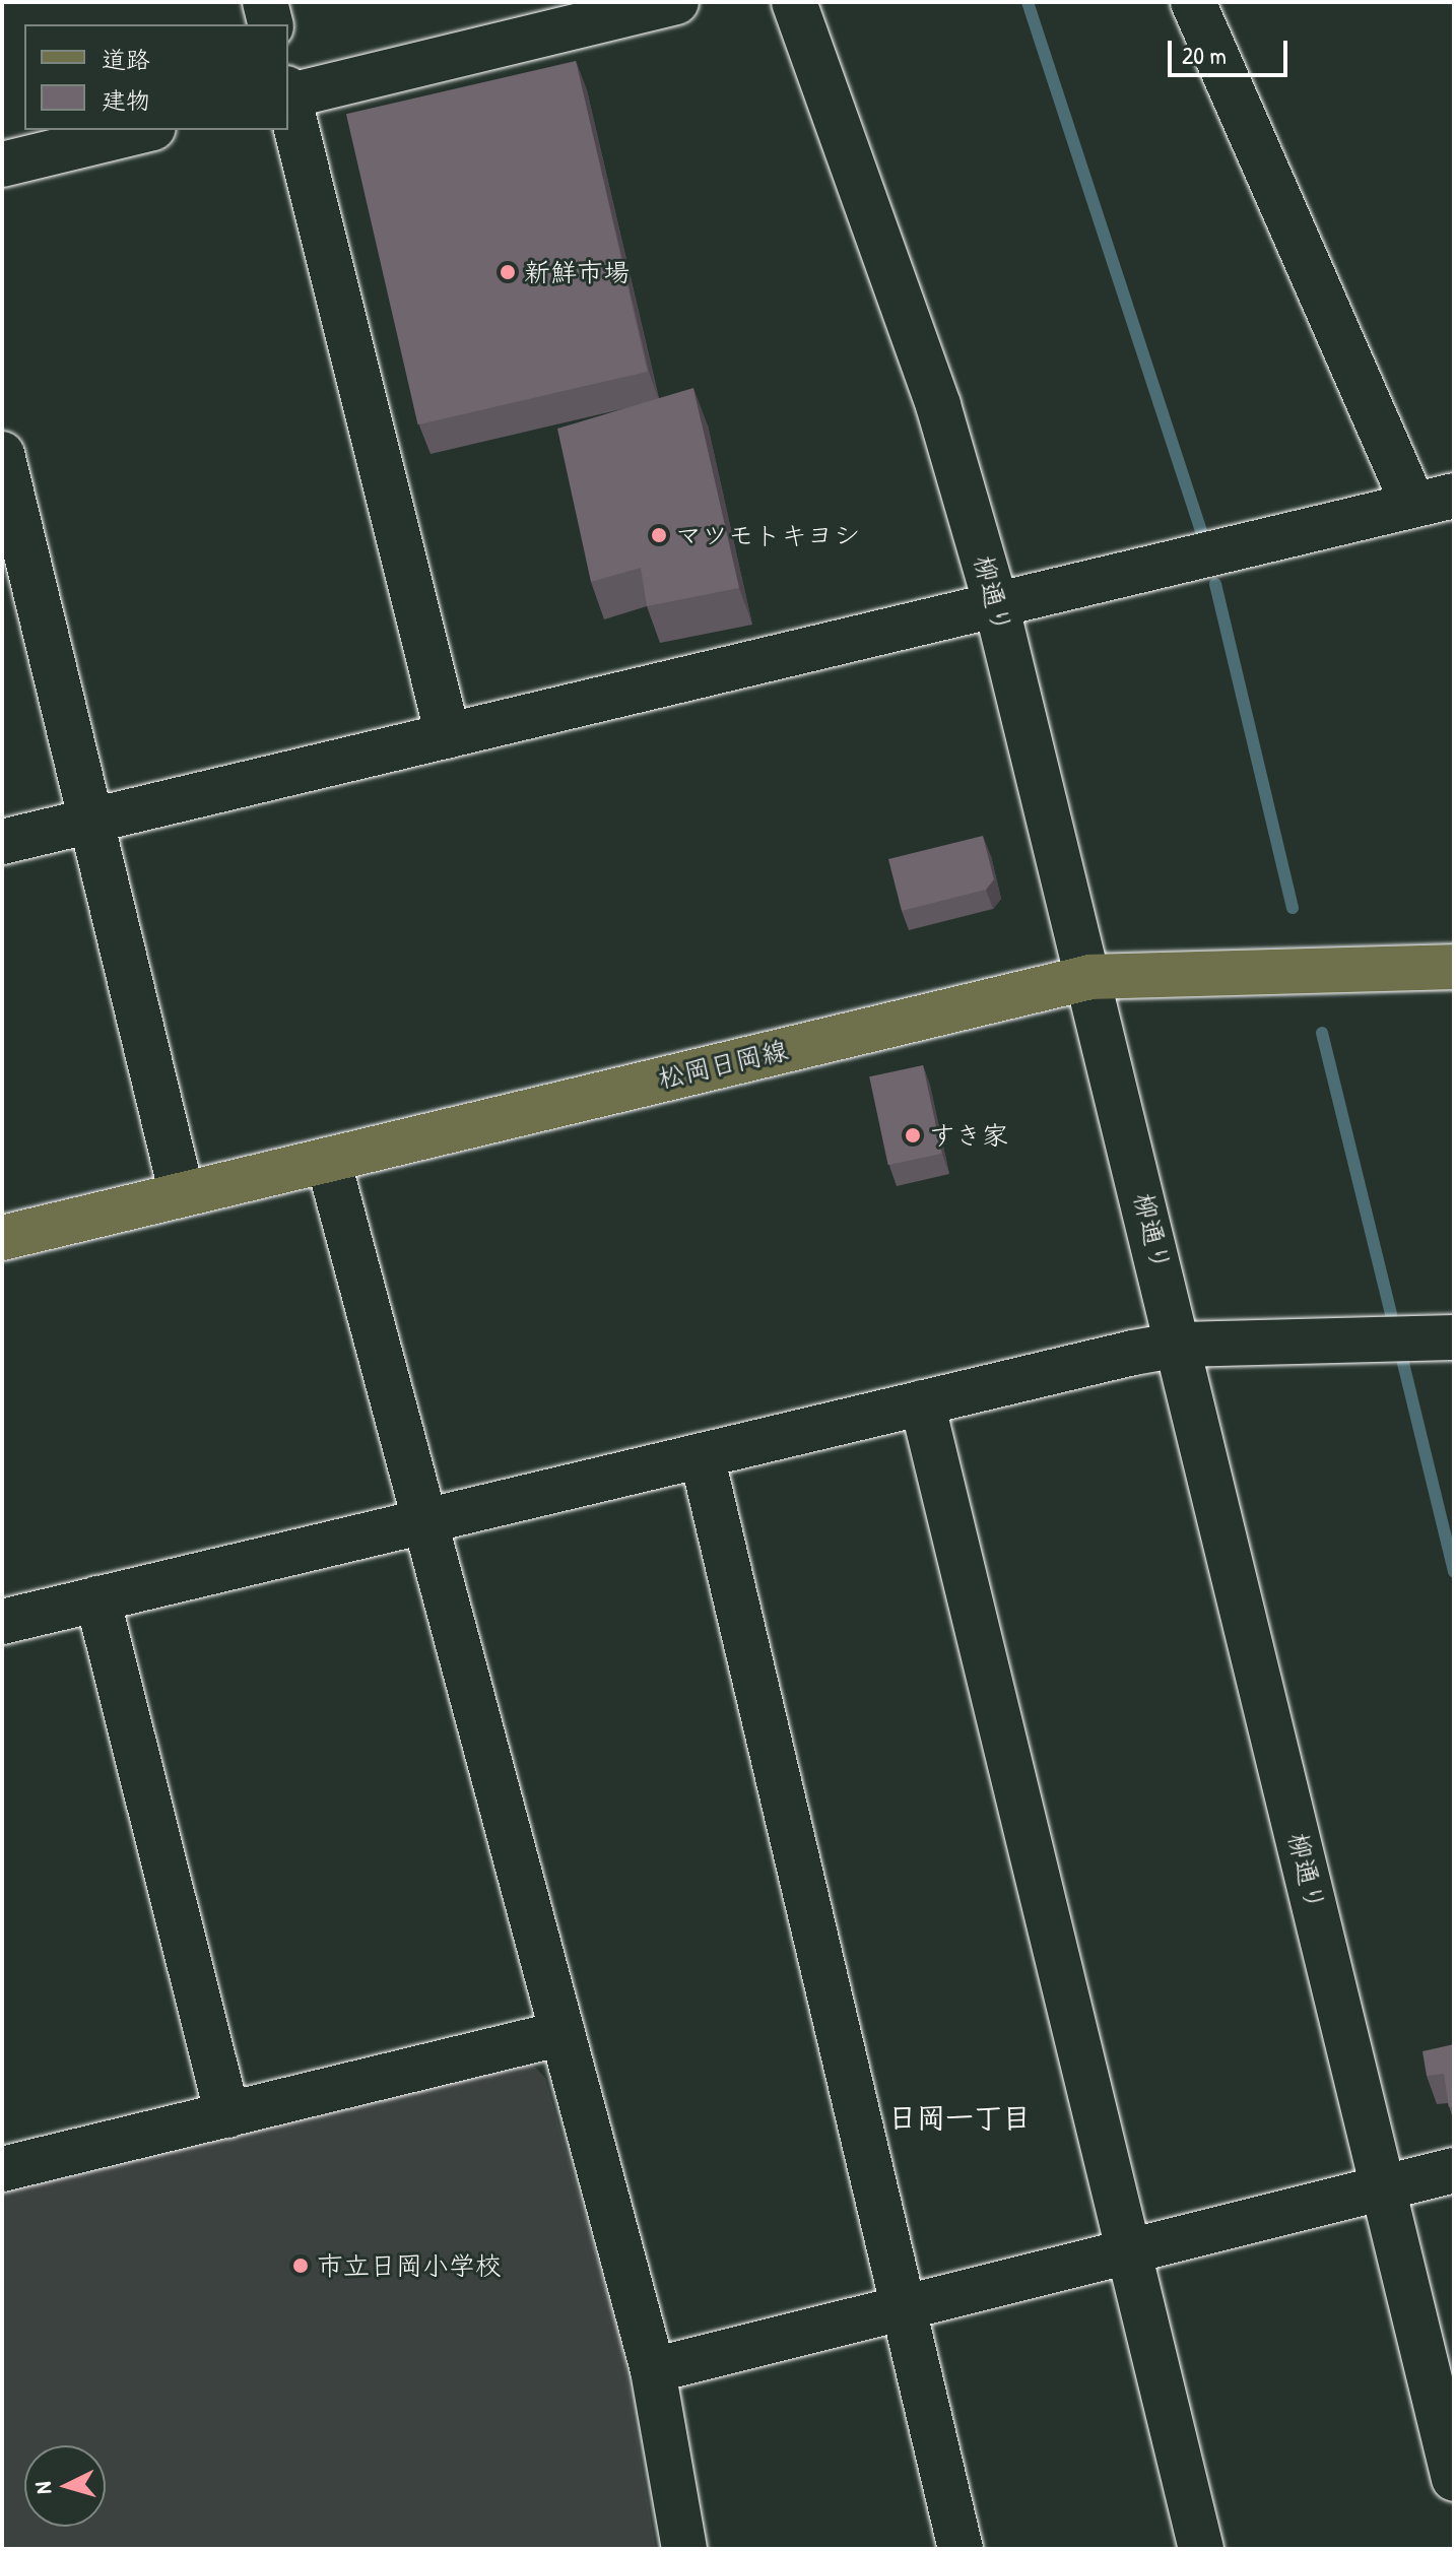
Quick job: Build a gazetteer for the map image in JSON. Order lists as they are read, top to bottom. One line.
{"streets":{"main road":["松岡日岡線"],"street":["柳通り"]},"crossings":[["柳通り","松岡日岡線"]],"districts":["日岡一丁目"],"places":["新鮮市場","マツモトキヨシ","すき家","市立日岡小学校"],"legend":["道路","建物"],"scale_bar":"20 m","north":"left"}
